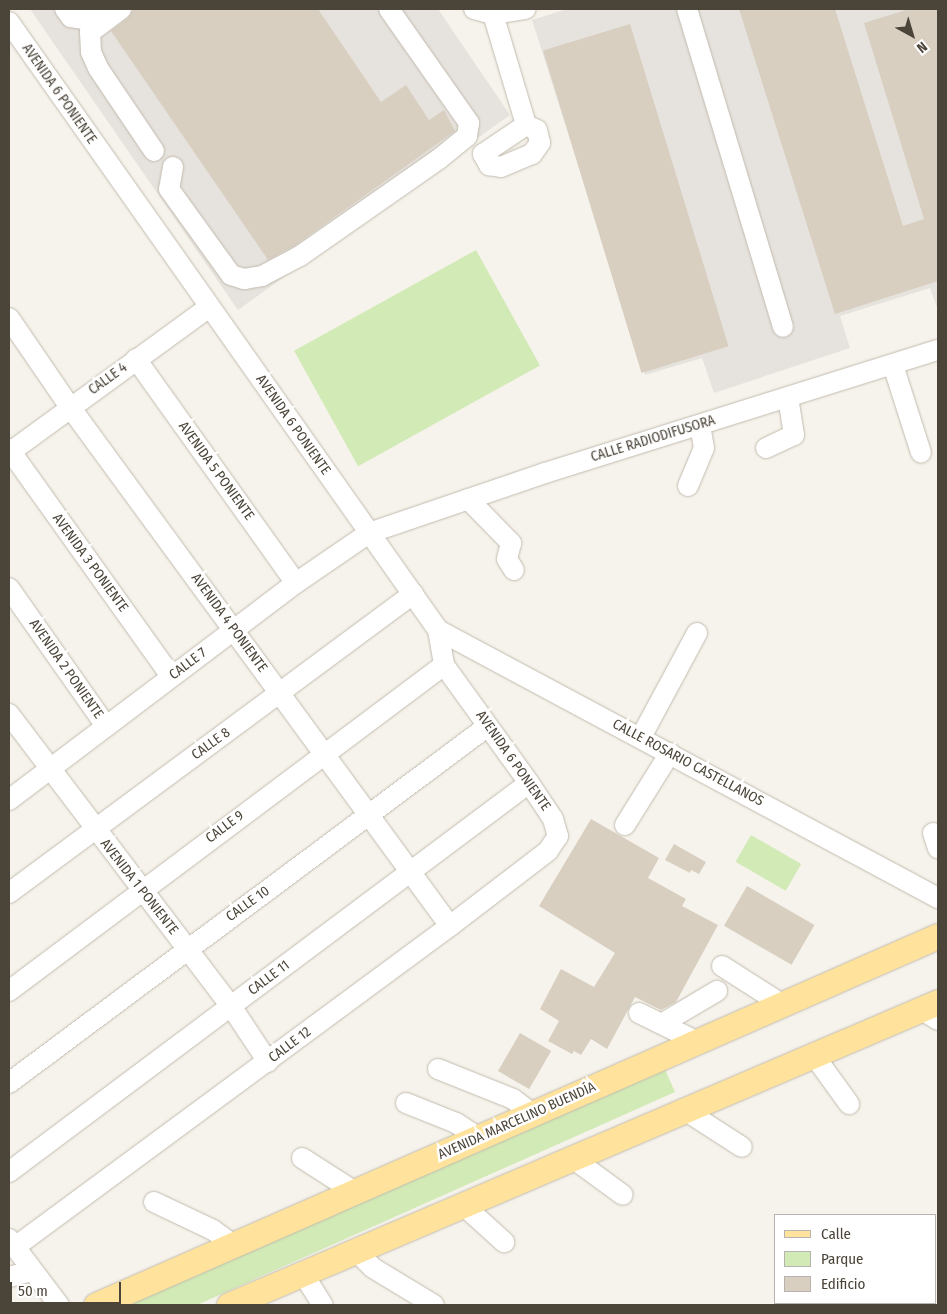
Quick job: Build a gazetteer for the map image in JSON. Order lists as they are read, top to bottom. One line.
{"streets":{"main road":["AVENIDA MARCELINO BUENDÍA"],"street":["AVENIDA 6 PONIENTE","CALLE 4","CALLE RADIODIFUSORA","AVENIDA 5 PONIENTE","AVENIDA 3 PONIENTE","AVENIDA 4 PONIENTE","CALLE 7","AVENIDA 2 PONIENTE","CALLE 8","CALLE ROSARIO CASTELLANOS","CALLE 9","AVENIDA 1 PONIENTE","CALLE 10","CALLE 11","CALLE 12"]},"crossings":[["AVENIDA 6 PONIENTE","CALLE 4"],["AVENIDA 6 PONIENTE","CALLE RADIODIFUSORA"],["AVENIDA 6 PONIENTE","CALLE 7"],["AVENIDA 6 PONIENTE","CALLE 8"],["AVENIDA 6 PONIENTE","CALLE ROSARIO CASTELLANOS"],["AVENIDA 6 PONIENTE","CALLE 9"],["AVENIDA 6 PONIENTE","CALLE 10"],["AVENIDA 6 PONIENTE","CALLE 11"],["AVENIDA 6 PONIENTE","CALLE 12"],["CALLE 4","AVENIDA 5 PONIENTE"],["CALLE 4","AVENIDA 3 PONIENTE"],["CALLE 4","AVENIDA 4 PONIENTE"],["CALLE RADIODIFUSORA","CALLE 7"],["AVENIDA 5 PONIENTE","CALLE 7"],["AVENIDA 3 PONIENTE","CALLE 7"],["AVENIDA 4 PONIENTE","CALLE 7"],["AVENIDA 4 PONIENTE","CALLE 8"],["AVENIDA 4 PONIENTE","CALLE 9"],["AVENIDA 4 PONIENTE","CALLE 10"],["AVENIDA 4 PONIENTE","CALLE 11"],["AVENIDA 4 PONIENTE","CALLE 12"],["CALLE 7","AVENIDA 2 PONIENTE"],["CALLE 7","AVENIDA 1 PONIENTE"],["CALLE 8","AVENIDA 1 PONIENTE"],["CALLE 9","AVENIDA 1 PONIENTE"],["AVENIDA 1 PONIENTE","CALLE 10"],["AVENIDA 1 PONIENTE","CALLE 11"],["AVENIDA 1 PONIENTE","CALLE 12"]],"legend":["Calle","Parque","Edificio"],"scale_bar":"50 m","north":"bottom right"}
